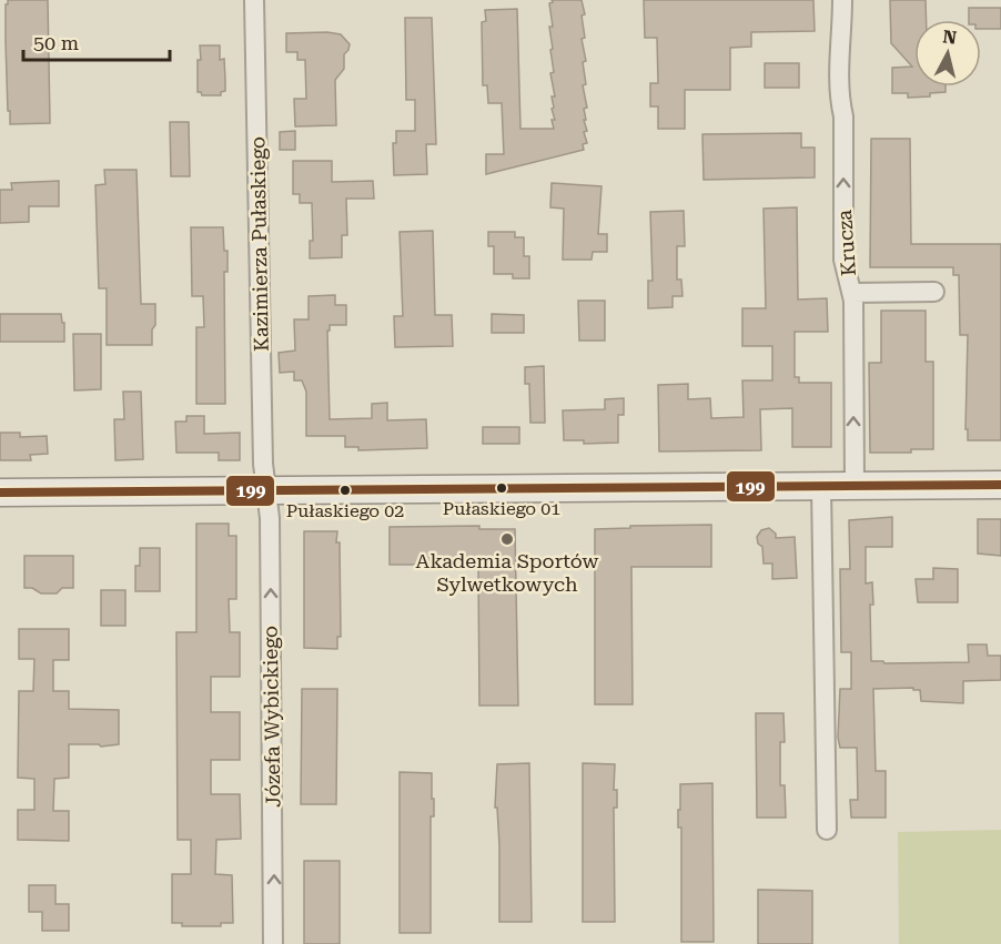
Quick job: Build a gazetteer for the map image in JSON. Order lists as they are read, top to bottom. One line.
{"streets":{"street":["Krucza","Kazimierza Pułaskiego","Józefa Wybickiego"]},"crossings":[["Kazimierza Pułaskiego","Józefa Wybickiego"]],"one_way":["Krucza","Józefa Wybickiego"],"places":["Pułaskiego 01","Pułaskiego 02","Akademia Sportów Sylwetkowych"],"lines":["transit line 199"],"scale_bar":"50 m","north":"top"}
